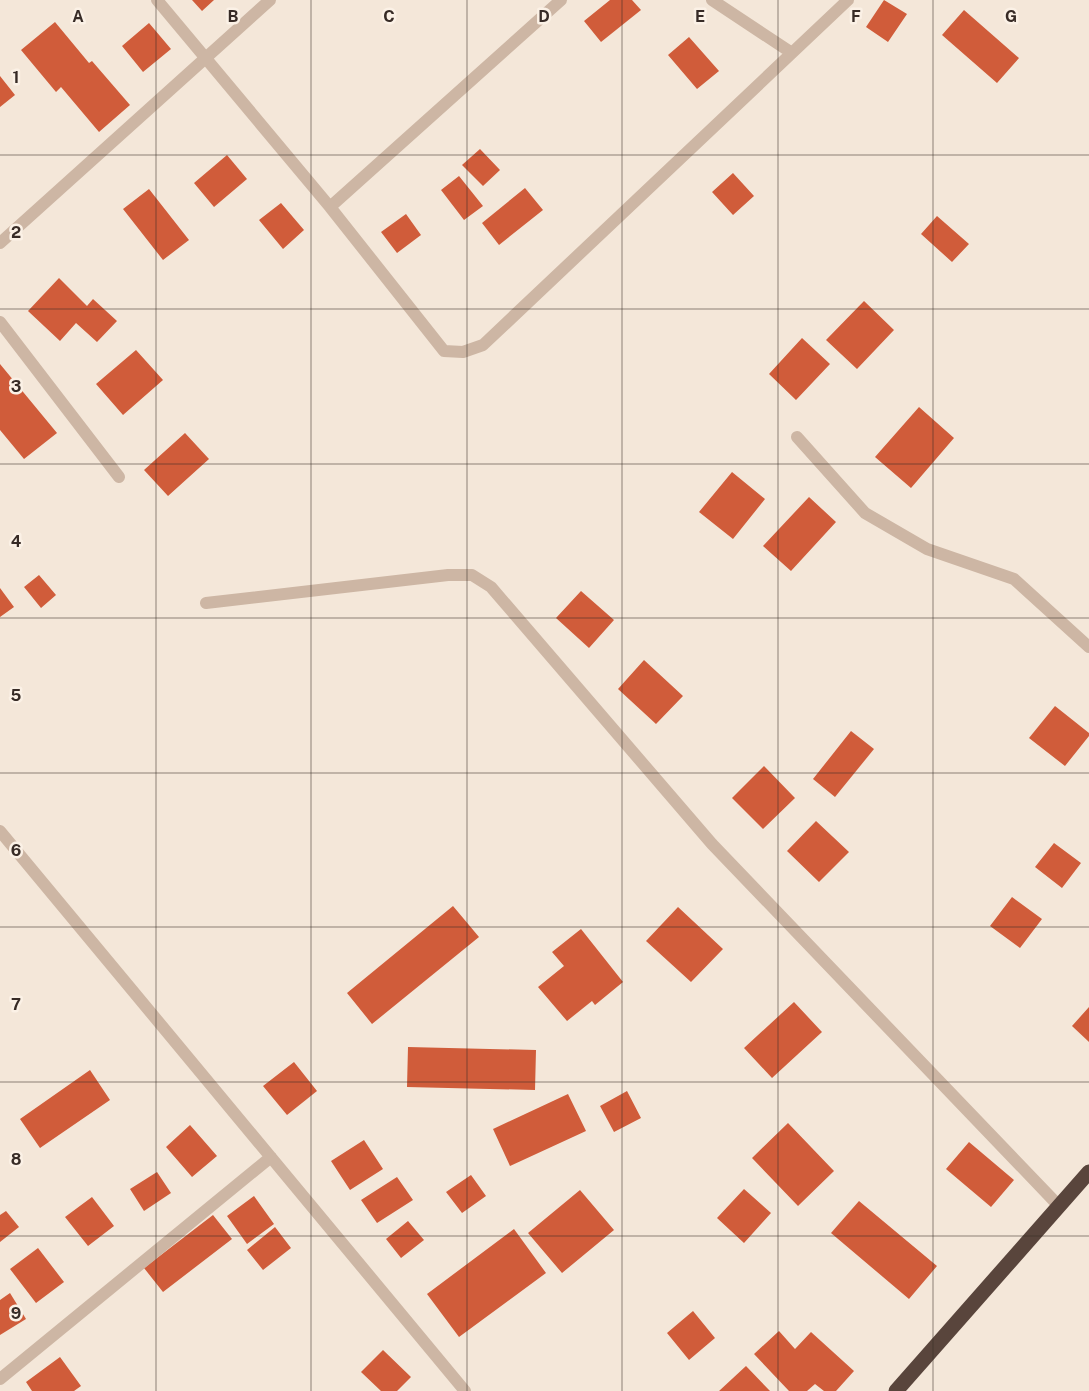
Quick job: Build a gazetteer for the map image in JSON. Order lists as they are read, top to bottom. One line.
{"grid":{"columns":["A","B","C","D","E","F","G"],"rows":["1","2","3","4","5","6","7","8","9"]}}
